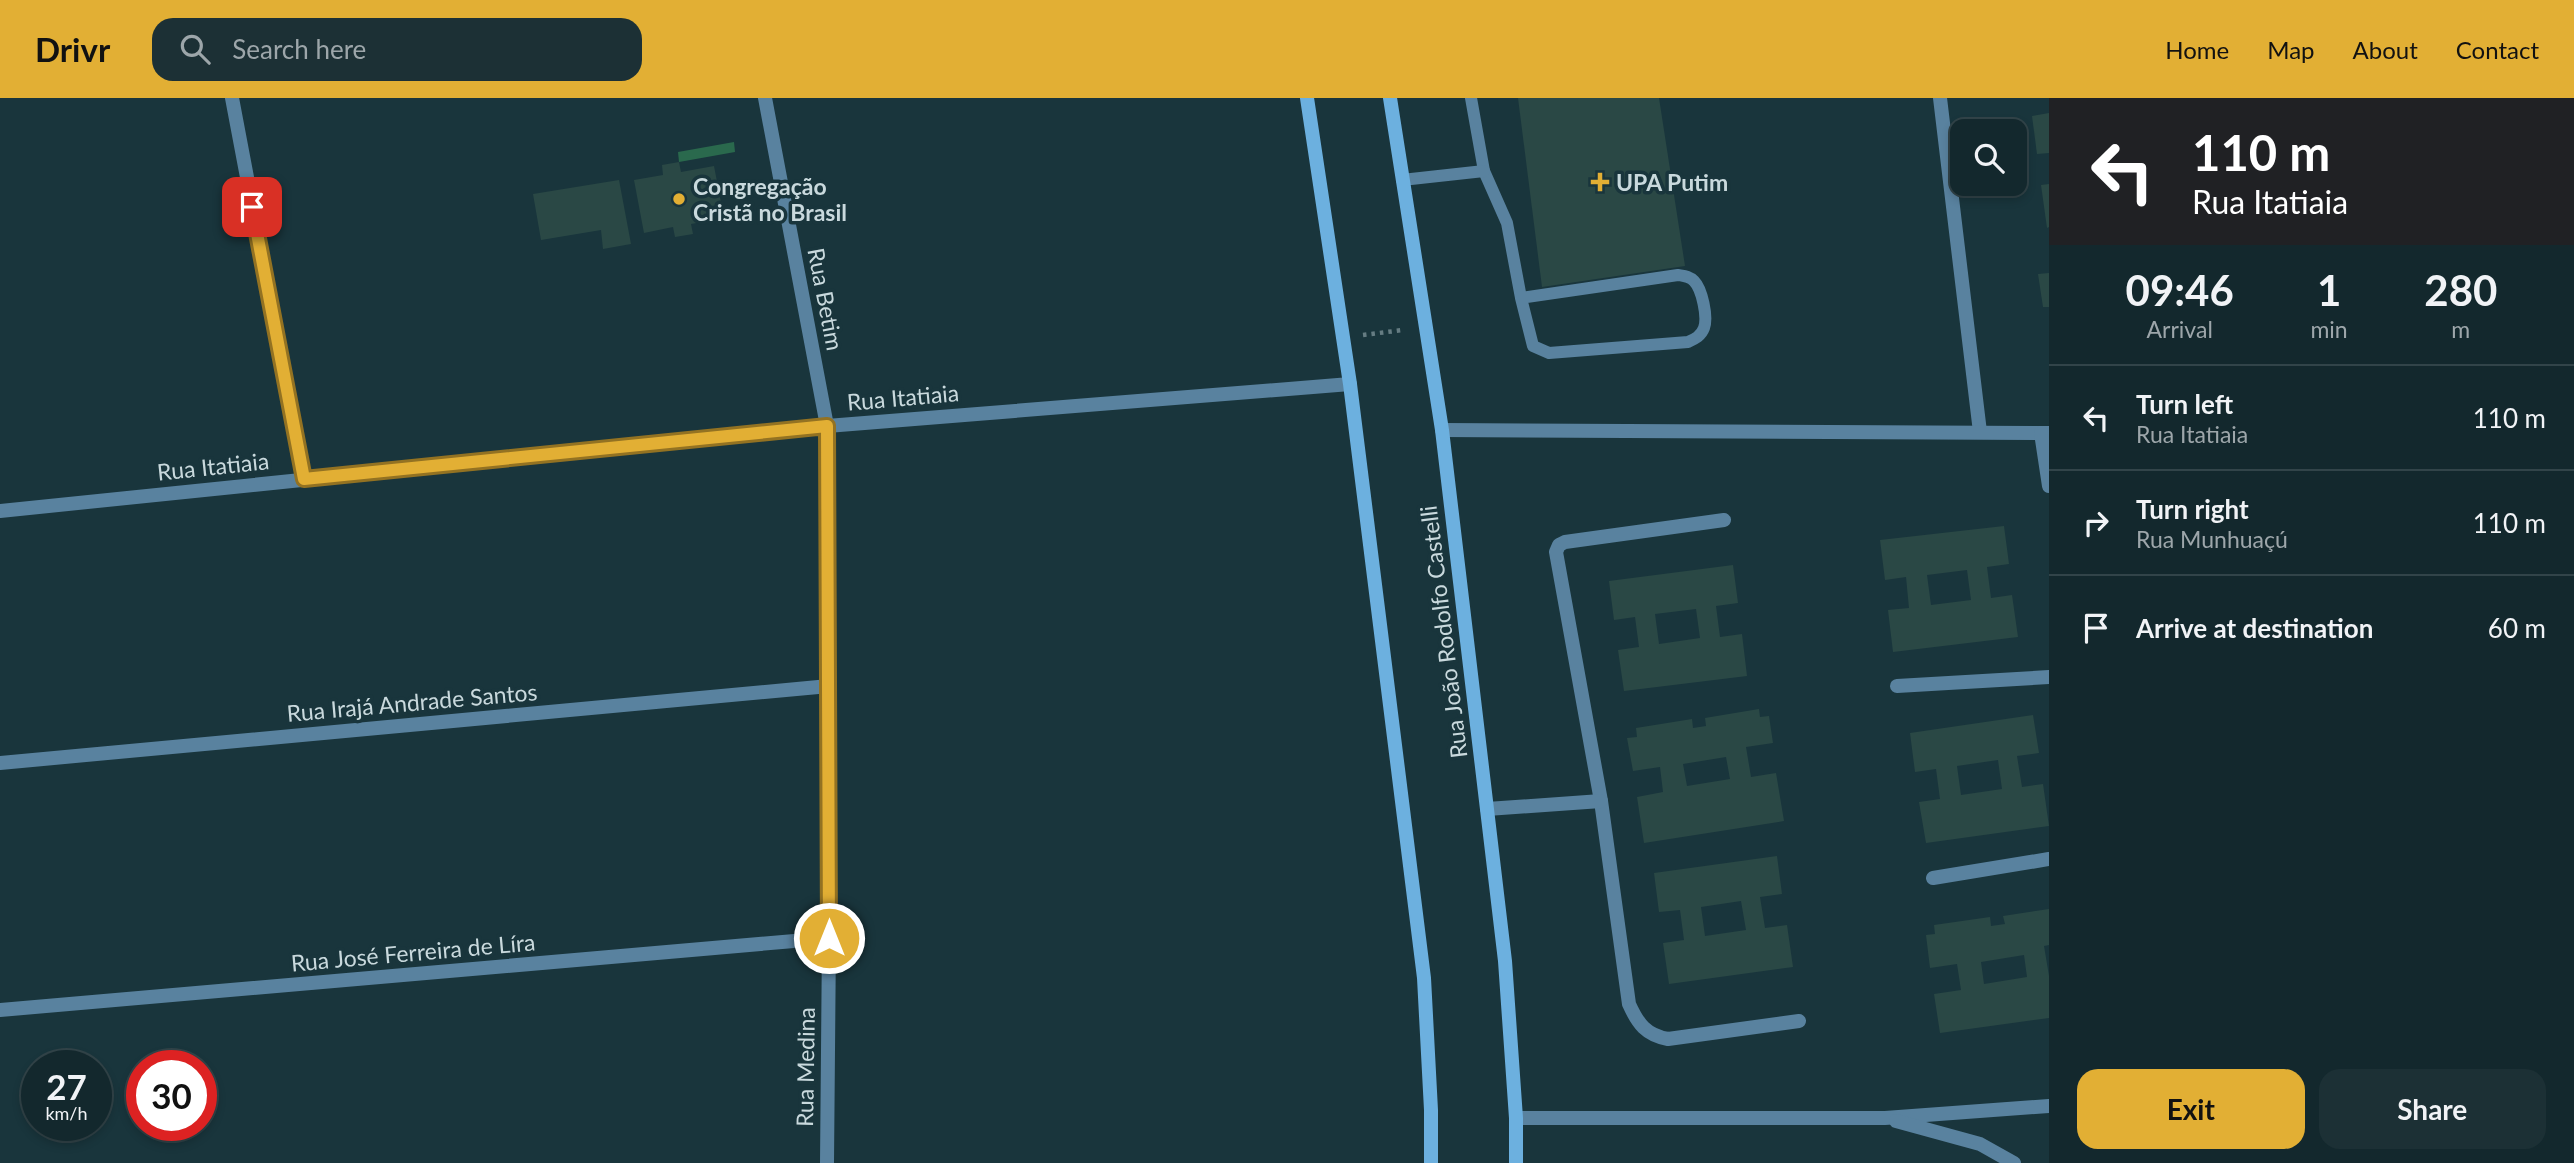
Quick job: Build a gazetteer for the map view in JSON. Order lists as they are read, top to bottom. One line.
{"streets":{"street":["Rua Betim","Rua Itatiaia","Rua João Rodolfo Castelli","Rua Irajá Andrade Santos","Rua José Ferreira de Líra","Rua Medina"]},"crossings":[["Rua Betim","Rua Itatiaia"],["Rua Betim","Rua Medina"],["Rua Itatiaia","Rua Medina"],["Rua Irajá Andrade Santos","Rua Medina"],["Rua José Ferreira de Líra","Rua Medina"]],"places":{"health":["UPA Putim"],"other":["Congregação Cristã no Brasil"]},"page":{"header":"Drivr","search":"Search here","nav":["Home","Map","About","Contact"],"turn":["110 m","Rua Itatiaia"],"eta":["09:46","Arrival","1","min","280","m"],"list":[{"name":"Turn left","note":"Rua Itatiaia","value":"110 m"},{"name":"Turn right","note":"Rua Munhuaçú","value":"110 m"},{"name":"Arrive at destination","value":"60 m"}],"speed":"27 km/h","limit":"30","buttons":["Exit","Share"]}}
